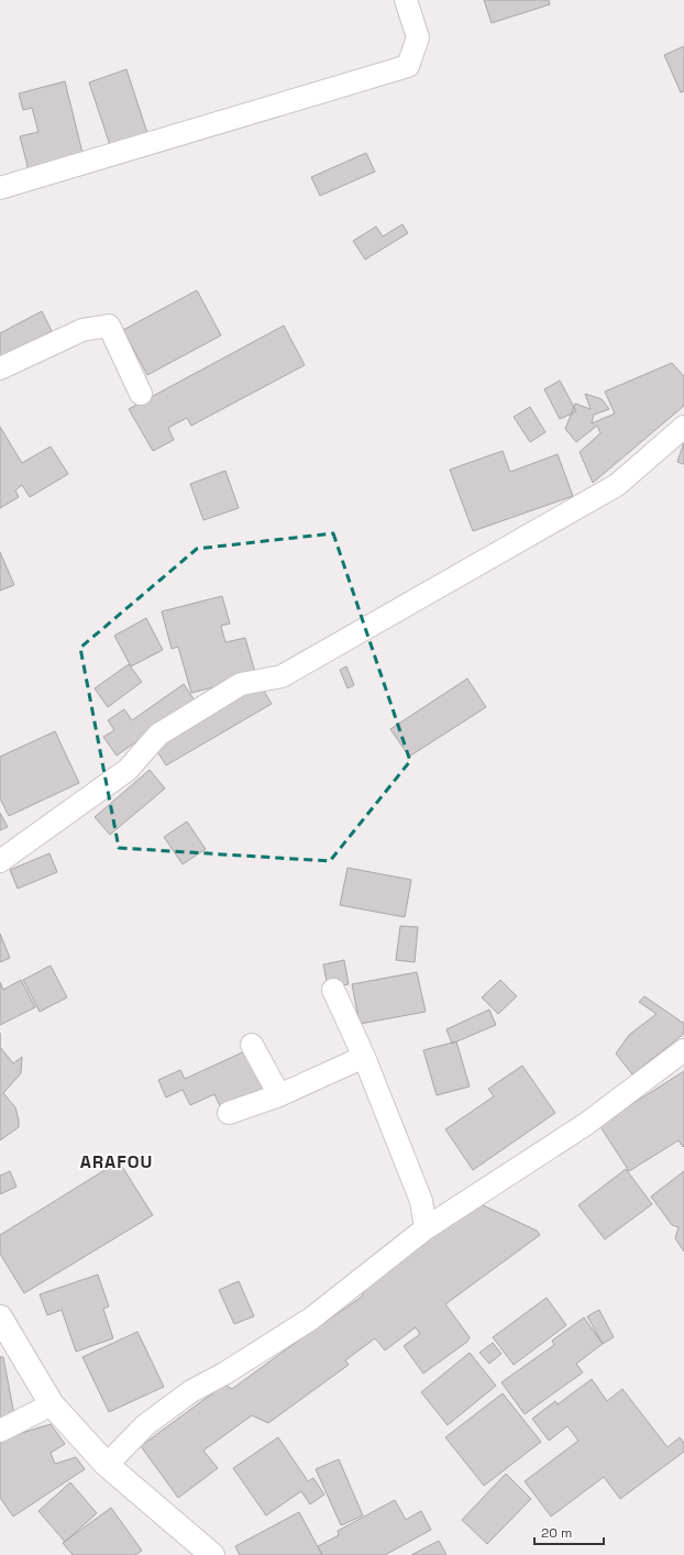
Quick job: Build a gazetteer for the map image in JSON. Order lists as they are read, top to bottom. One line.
{"districts":["ARAFOU"],"scale_bar":"20 m"}
